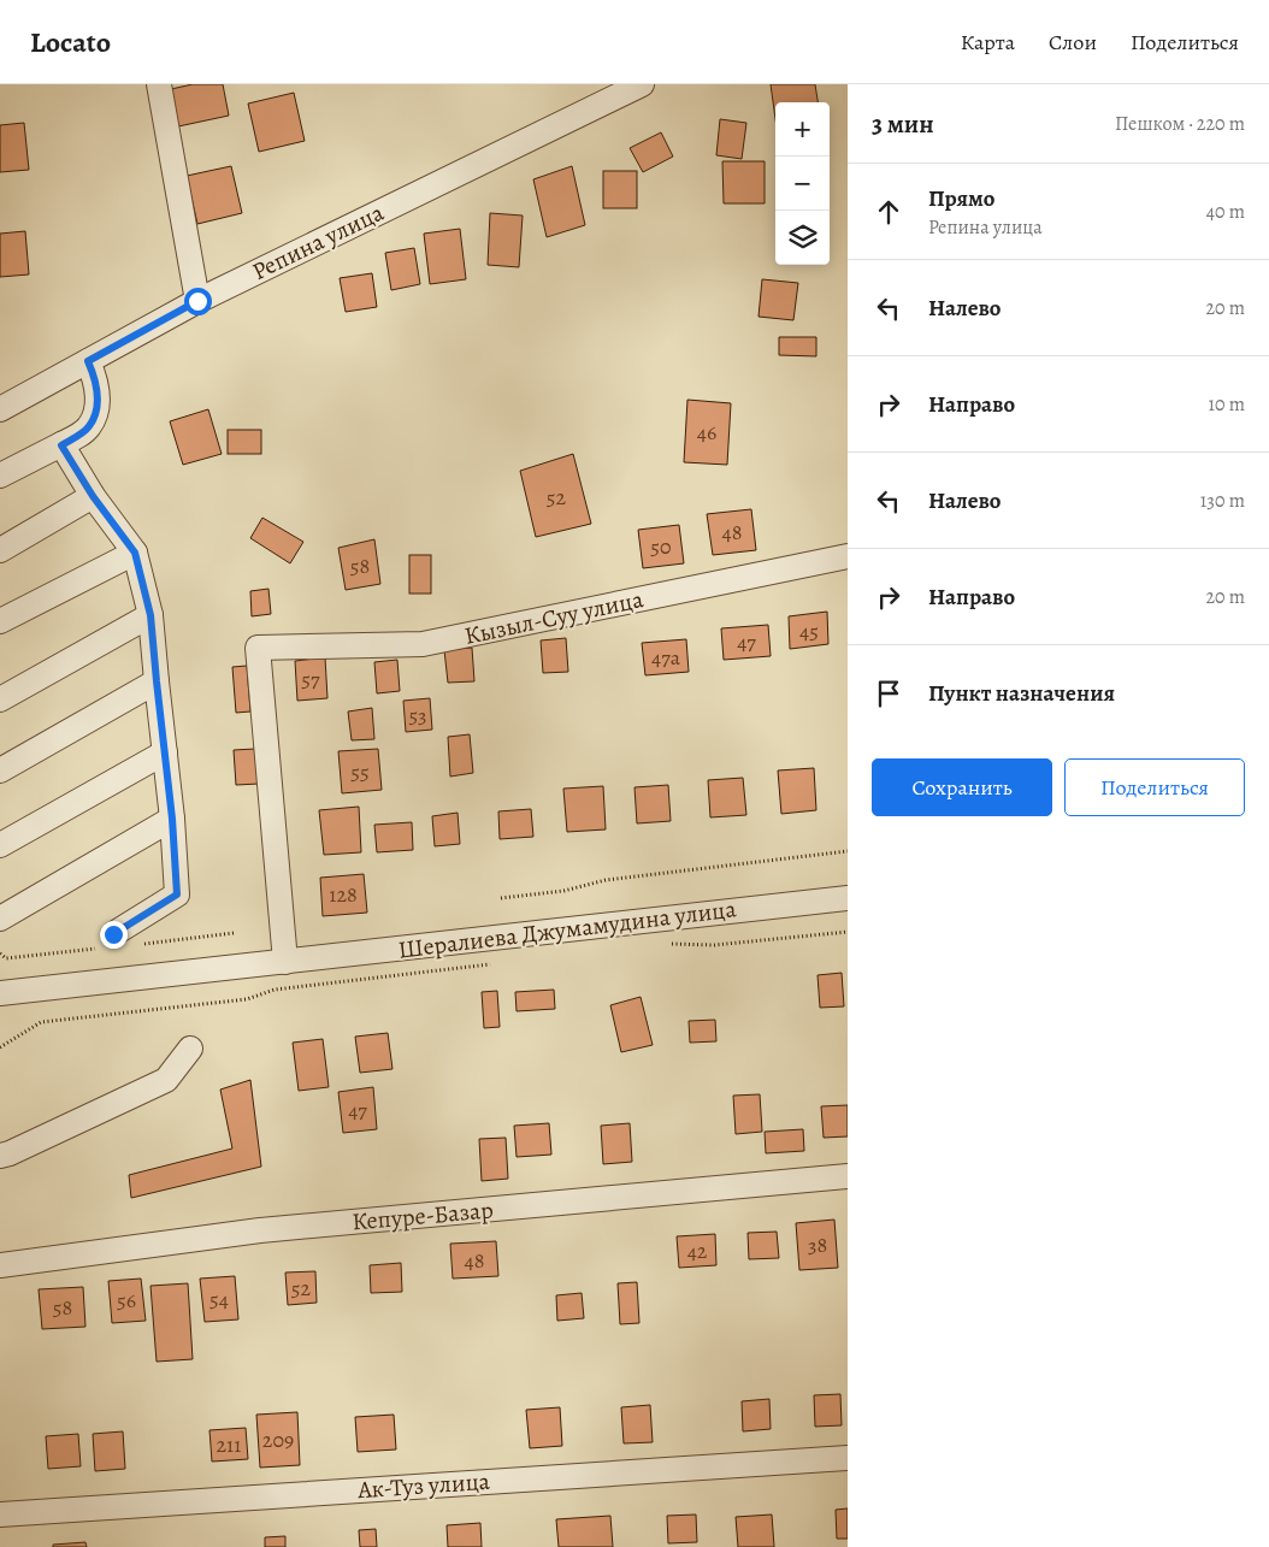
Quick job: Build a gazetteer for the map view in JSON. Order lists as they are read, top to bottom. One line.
{"streets":{"street":["Репина улица","Кызыл-Суу улица","Шералиева Джумамудина улица","Кепуре-Базар","Ак-Туз улица"]},"crossings":[["Кызыл-Суу улица","Шералиева Джумамудина улица"]],"house_numbers":["46","52","48","50","58","45","47","47а","57","53","55","128","47","38","42","48","52","54","56","58","209","211"],"page":{"header":"Locato","nav":["Карта","Слои","Поделиться"],"heading":["3 мин","Пешком · 220 m"],"map_buttons":["+","−"],"list":[["Прямо","Репина улица","40 m"],["Налево","20 m"],["Направо","10 m"],["Налево","130 m"],["Направо","20 m"],"Пункт назначения"],"buttons":["Сохранить","Поделиться"]}}
